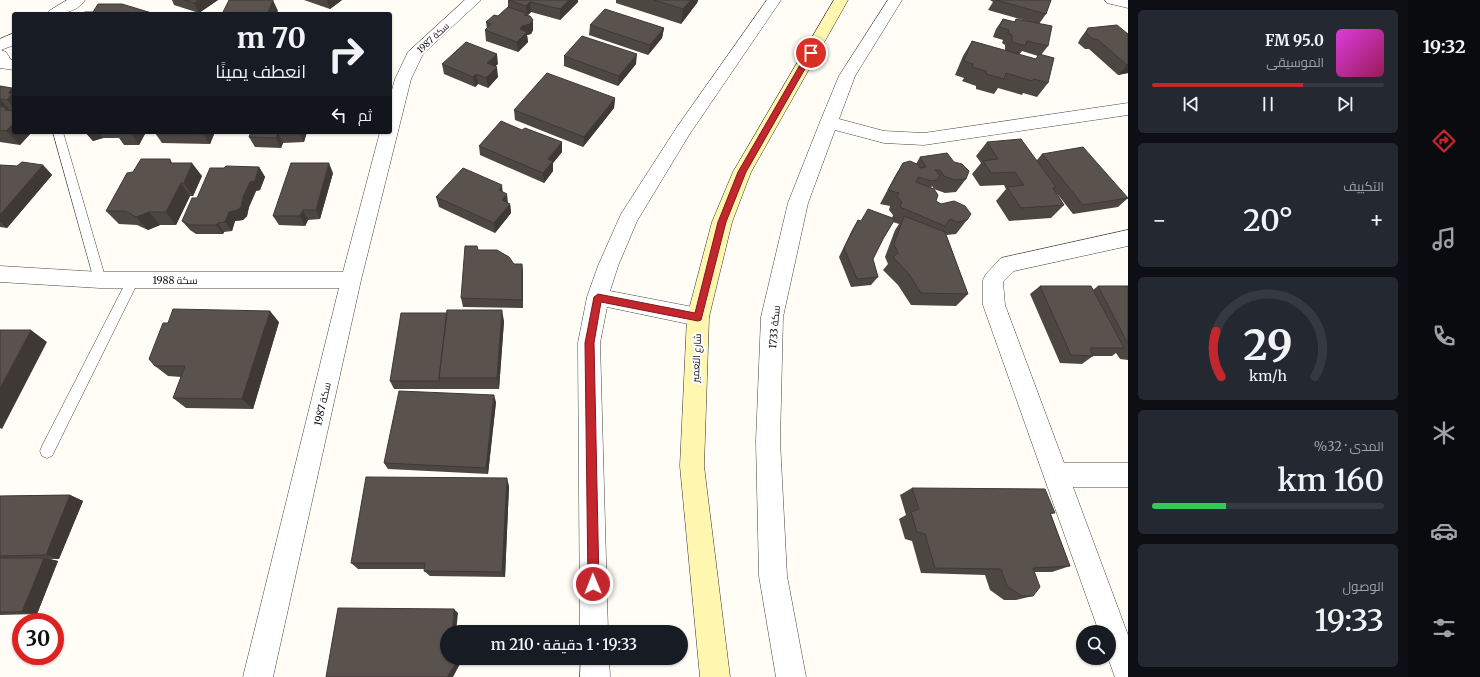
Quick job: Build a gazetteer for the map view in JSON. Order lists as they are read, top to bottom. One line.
{"streets":{"main road":["شارع التعمير"],"street":["سكة 1987","سكة 1988","سكة 1733"]},"crossings":[["سكة 1987","سكة 1988"]],"page":{"tabs":"19:32","turn":["70 m","انعطف يمينًا"],"song":["95.0 FM","الموسيقى"],"then":"ثم","tile":["التكييف",["المدى · 32%","160 km"],["الوصول","19:33"]],"heat":["−","20°","+"],"limit":"30","trip":"19:33 · 1 دقيقة · 210 m","gauge":["29","km/h"]}}
